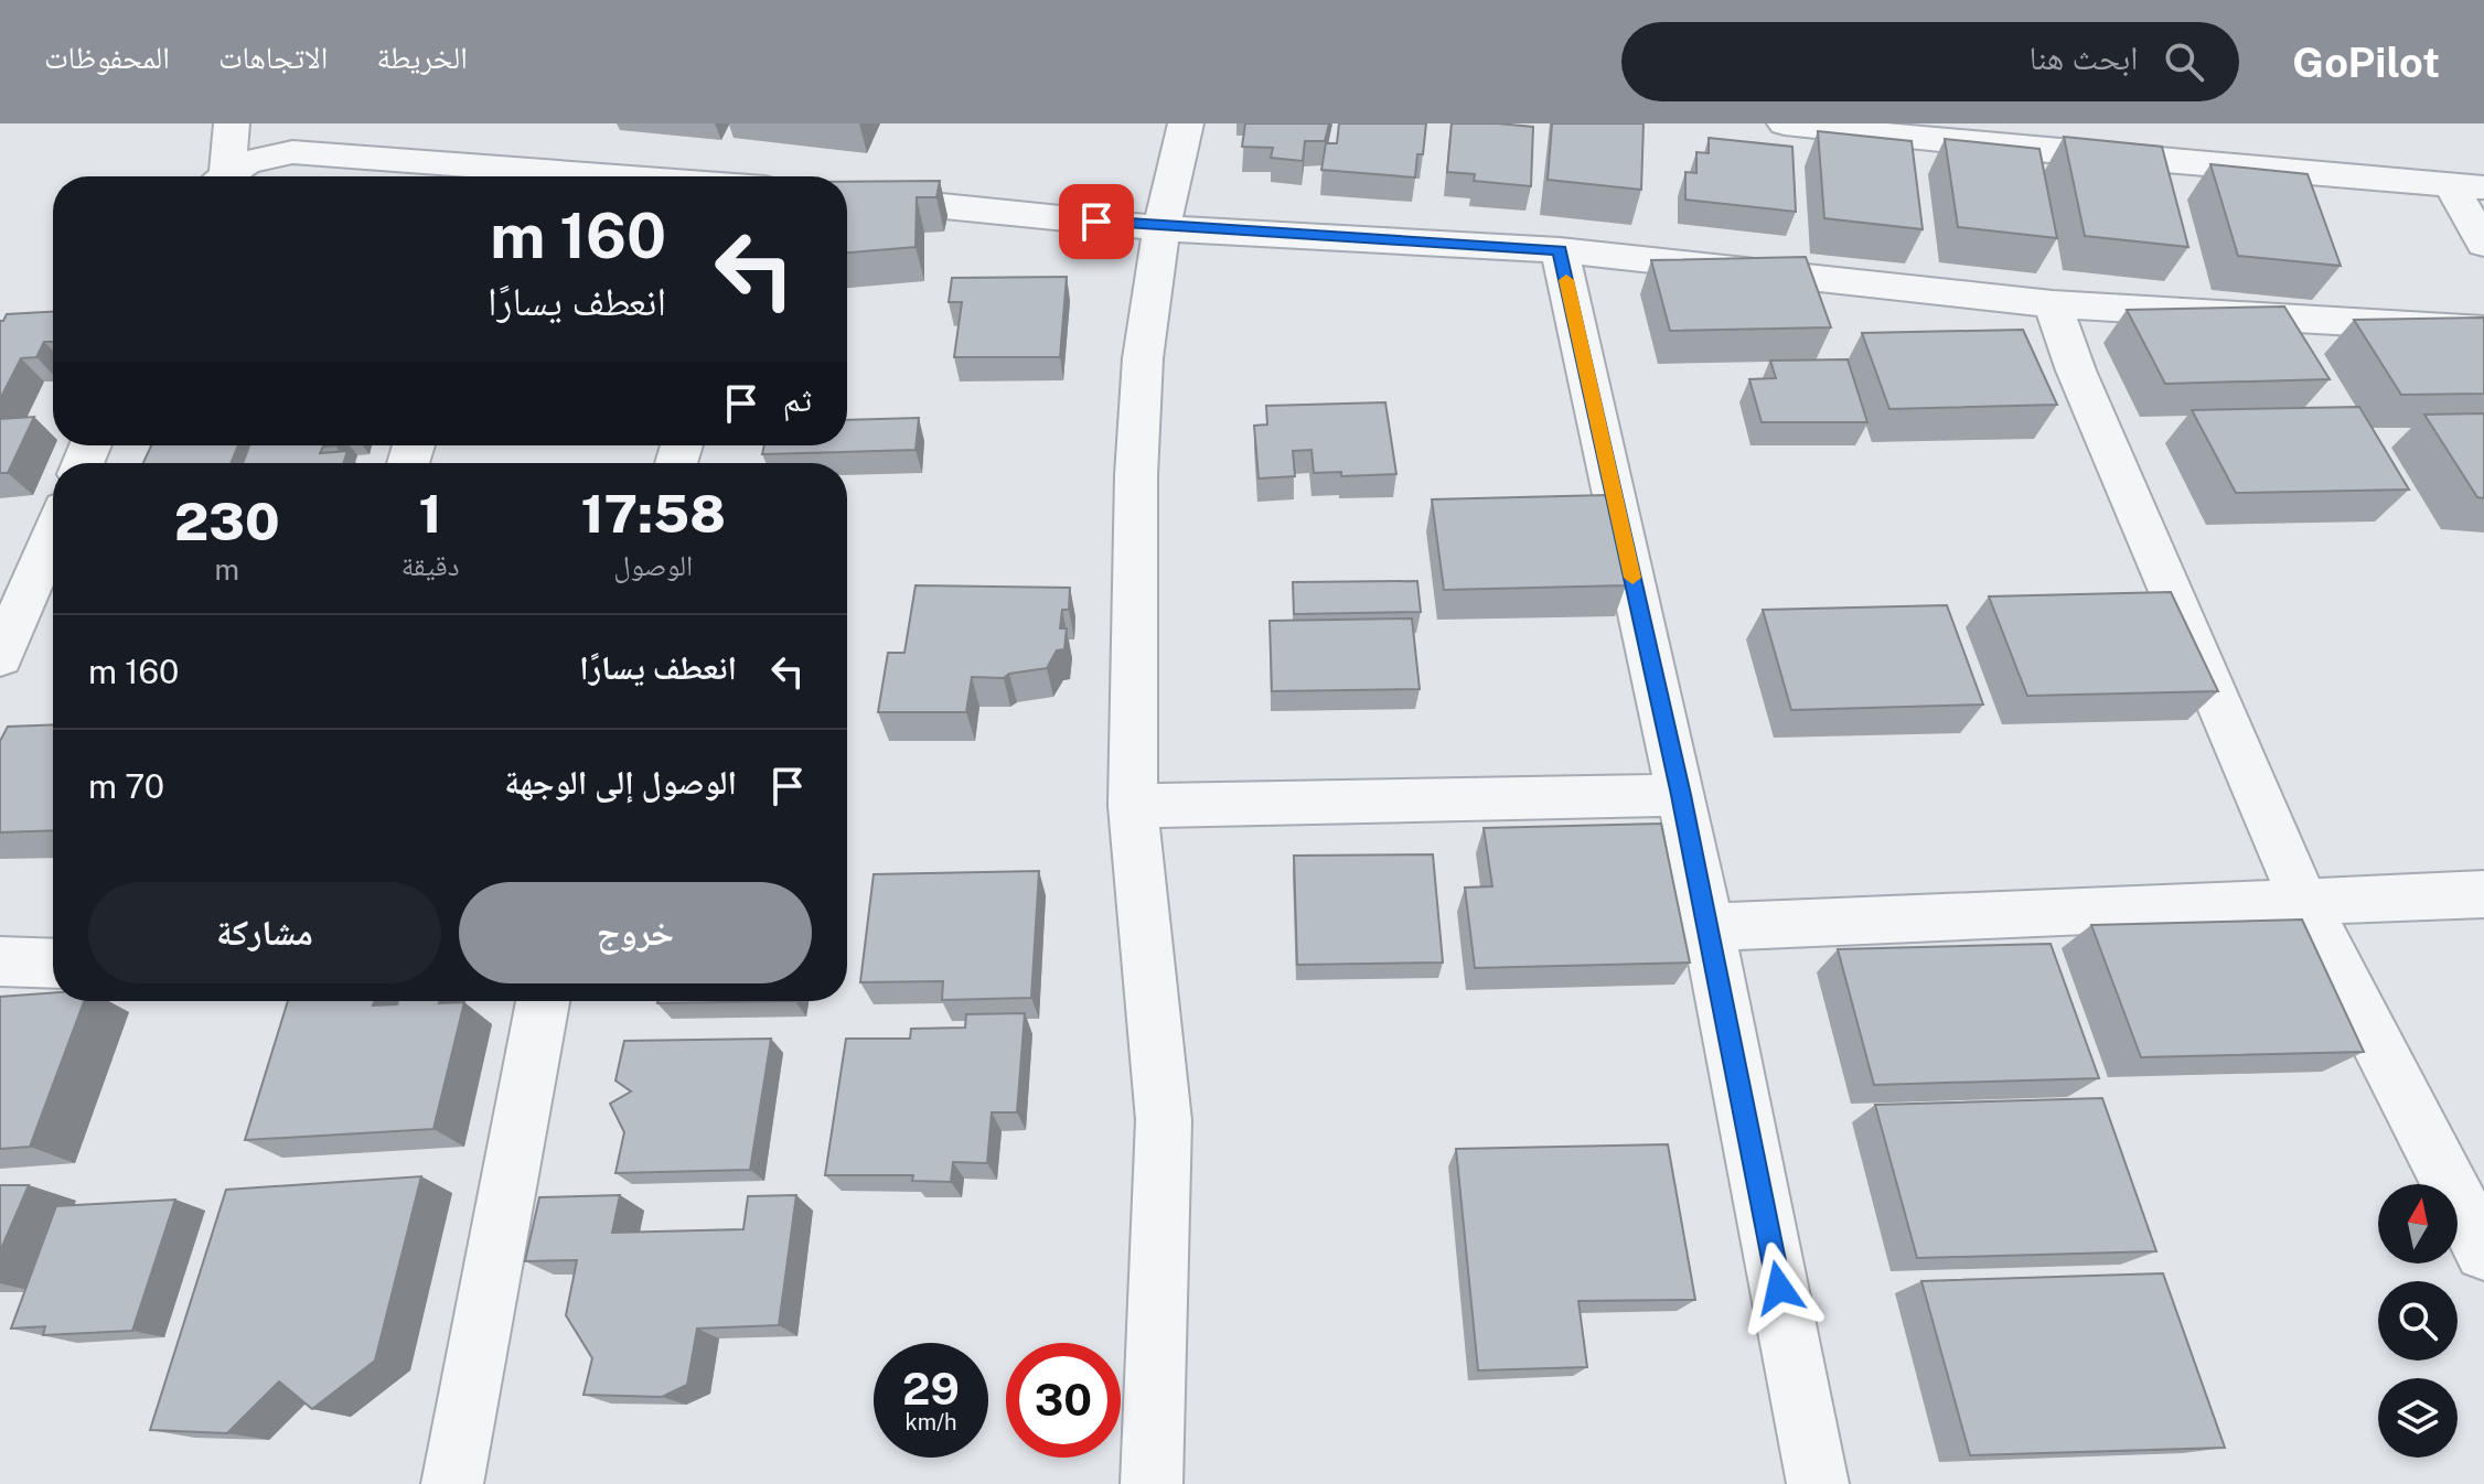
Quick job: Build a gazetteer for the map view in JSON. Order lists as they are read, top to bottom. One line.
{"north":"top","page":{"header":"GoPilot","search":"ابحث هنا","nav":["الخريطة","الاتجاهات","المحفوظات"],"turn":["160 m","انعطف يسارًا"],"then":"ثم","eta":["17:58","الوصول","1","دقيقة","230","m"],"list":[{"name":"انعطف يسارًا","value":"160 m"},{"name":"الوصول إلى الوجهة","value":"70 m"}],"buttons":["خروج","مشاركة"],"speed":"29 km/h","limit":"30"}}
